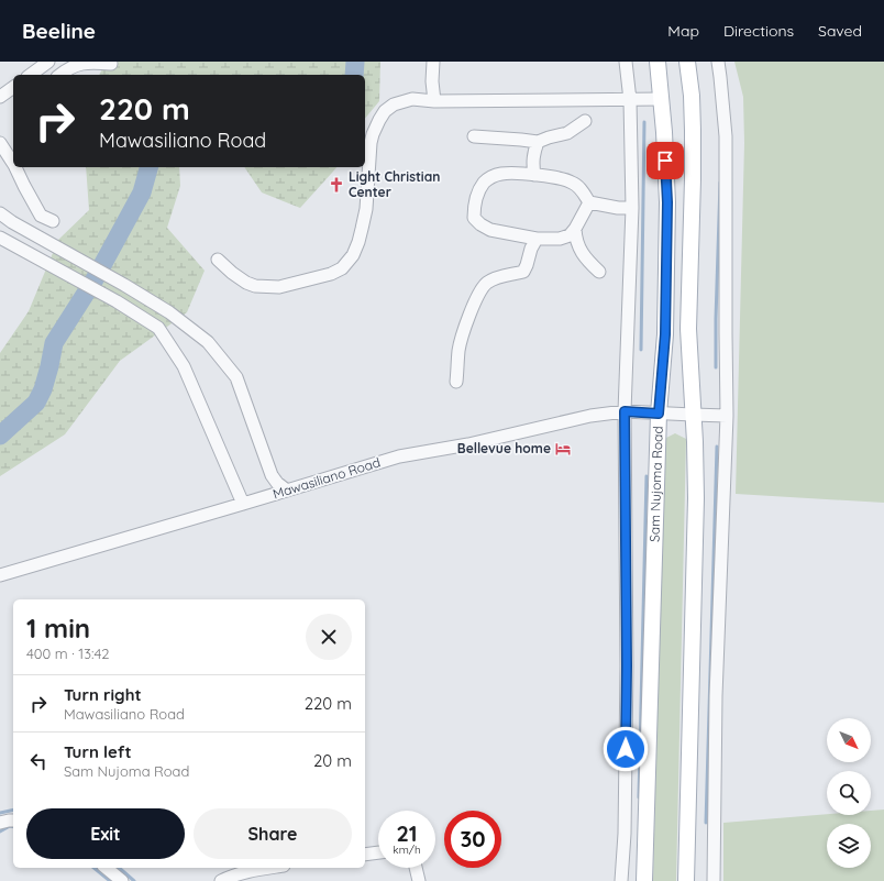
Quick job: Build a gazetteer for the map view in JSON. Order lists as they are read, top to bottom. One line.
{"streets":{"main road":["Sam Nujoma Road"],"street":["Mawasiliano Road"]},"crossings":[["Mawasiliano Road","Sam Nujoma Road"]],"places":{"church":["Light Christian Center"],"hotel":["Bellevue home"]},"north":"bottom right","page":{"header":"Beeline","nav":["Map","Directions","Saved"],"turn":["220 m","Mawasiliano Road"],"heading":["1 min","400 m · 13:42"],"list":[{"name":"Turn right","note":"Mawasiliano Road","value":"220 m"},{"name":"Turn left","note":"Sam Nujoma Road","value":"20 m"}],"buttons":["Exit","Share"],"speed":"21 km/h","limit":"30"}}
